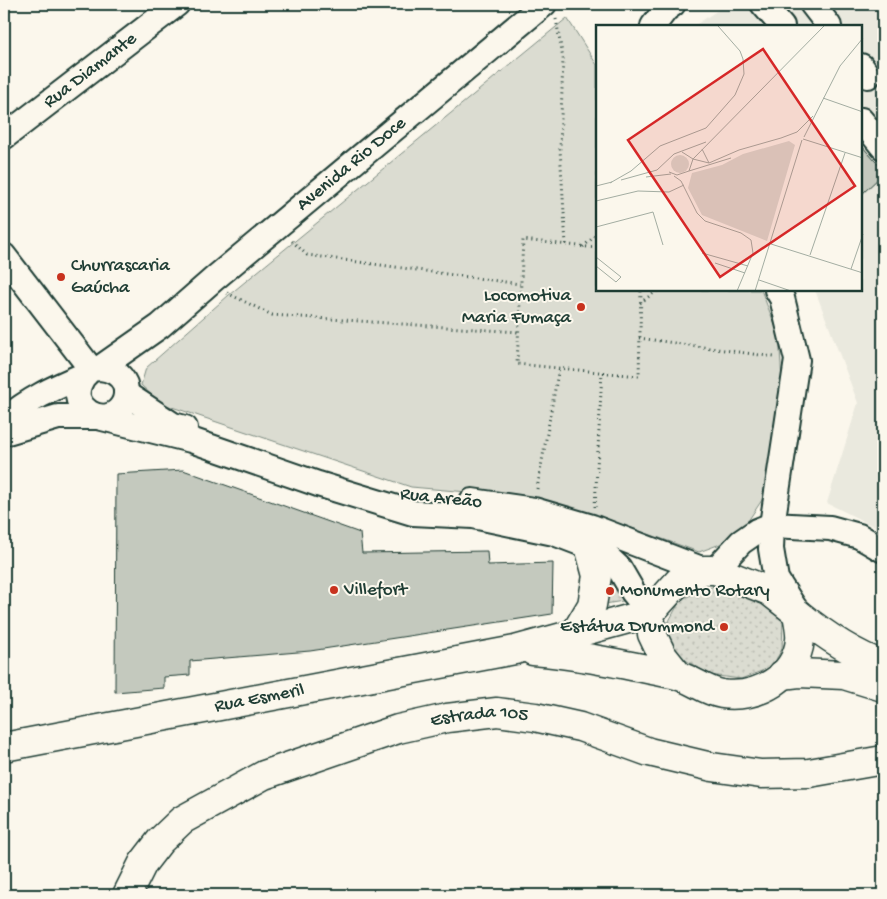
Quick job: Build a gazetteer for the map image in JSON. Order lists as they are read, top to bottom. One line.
{"streets":{"main road":["Rua Esmeril","Estrada 105"],"street":["Rua Diamante","Avenida Rio Doce","Rua Areão"]},"crossings":[["Avenida Rio Doce","Rua Areão"]],"places":["Churrascaria Gaúcha","Locomotiva Maria Fumaça","Villefort","Monumento Rotary","Estátua Drummond"]}
